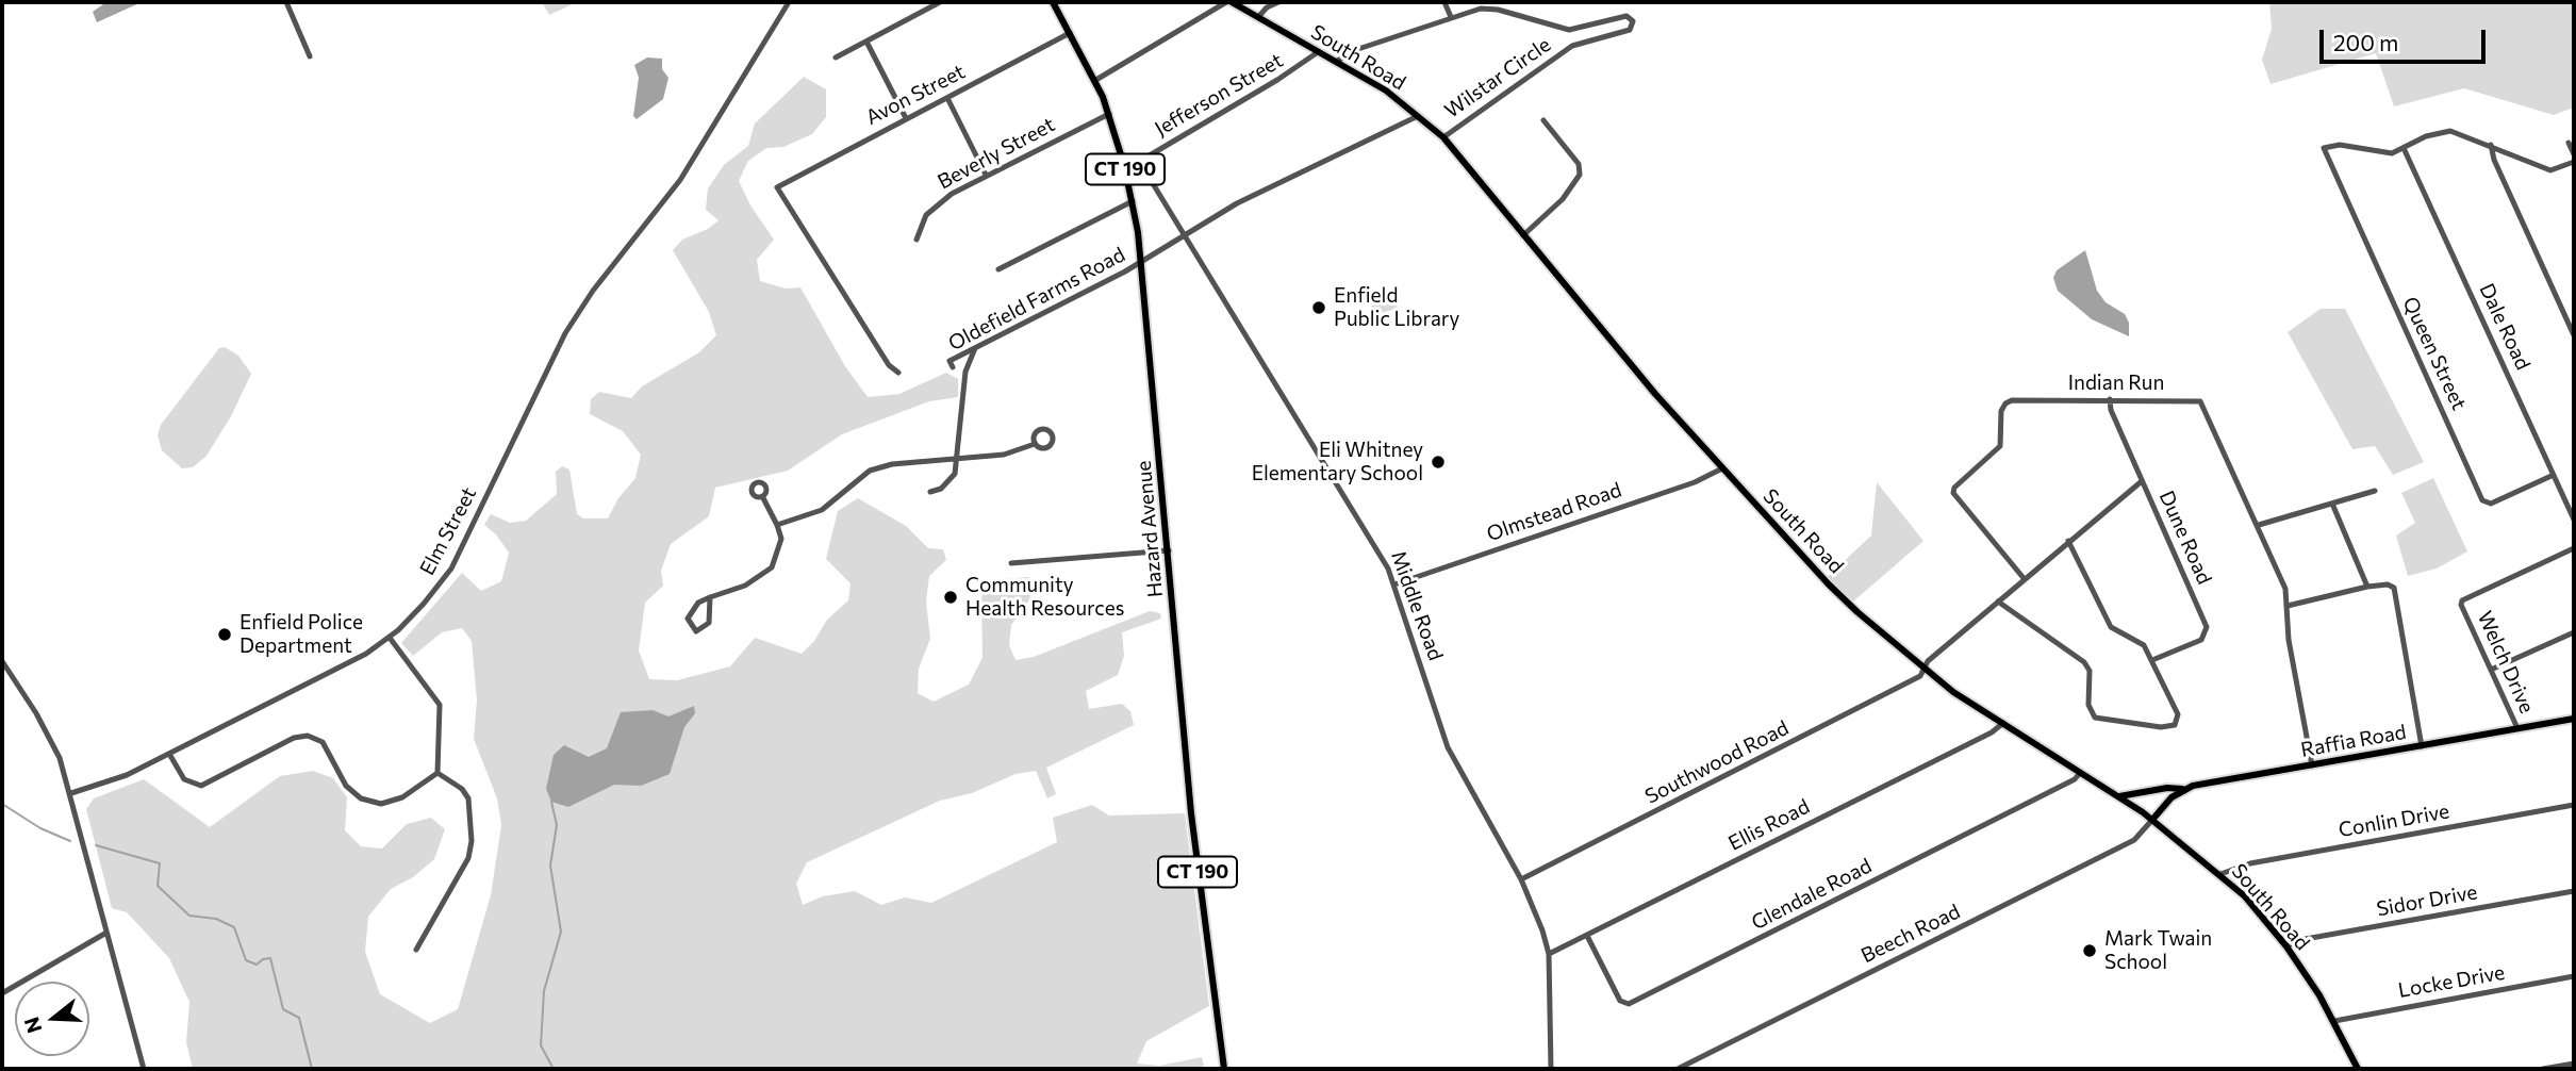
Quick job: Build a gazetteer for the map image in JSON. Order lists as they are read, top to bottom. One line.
{"streets":{"main road":["South Road","CT 190","Hazard Avenue","Raffia Road"],"street":["Wilstar Circle","Avon Street","Jefferson Street","Beverly Street","Oldefield Farms Road","Dale Road","Queen Street","Indian Run","Olmstead Road","Elm Street","Dune Road","Middle Road","Welch Drive","Southwood Road","Conlin Drive","Ellis Road","Glendale Road","Sidor Drive","Beech Road","Locke Drive"]},"crossings":[["South Road","Wilstar Circle"],["South Road","Jefferson Street"],["South Road","Oldefield Farms Road"],["South Road","Olmstead Road"],["South Road","Raffia Road"],["South Road","Southwood Road"],["South Road","Conlin Drive"],["South Road","Ellis Road"],["South Road","Glendale Road"],["South Road","Sidor Drive"],["South Road","Beech Road"],["South Road","Locke Drive"],["Avon Street","Hazard Avenue"],["Jefferson Street","Middle Road"],["Beverly Street","Hazard Avenue"],["Oldefield Farms Road","Hazard Avenue"],["Oldefield Farms Road","Middle Road"],["Dale Road","Queen Street"],["Indian Run","Dune Road"],["Indian Run","Raffia Road"],["Olmstead Road","Middle Road"],["Middle Road","Southwood Road"],["Middle Road","Ellis Road"],["Welch Drive","Raffia Road"],["Ellis Road","Glendale Road"]],"places":["Enfield Public Library","Eli Whitney Elementary School","Community Health Resources","Enfield Police Department","Mark Twain School"],"scale_bar":"200 m","north":"left"}
